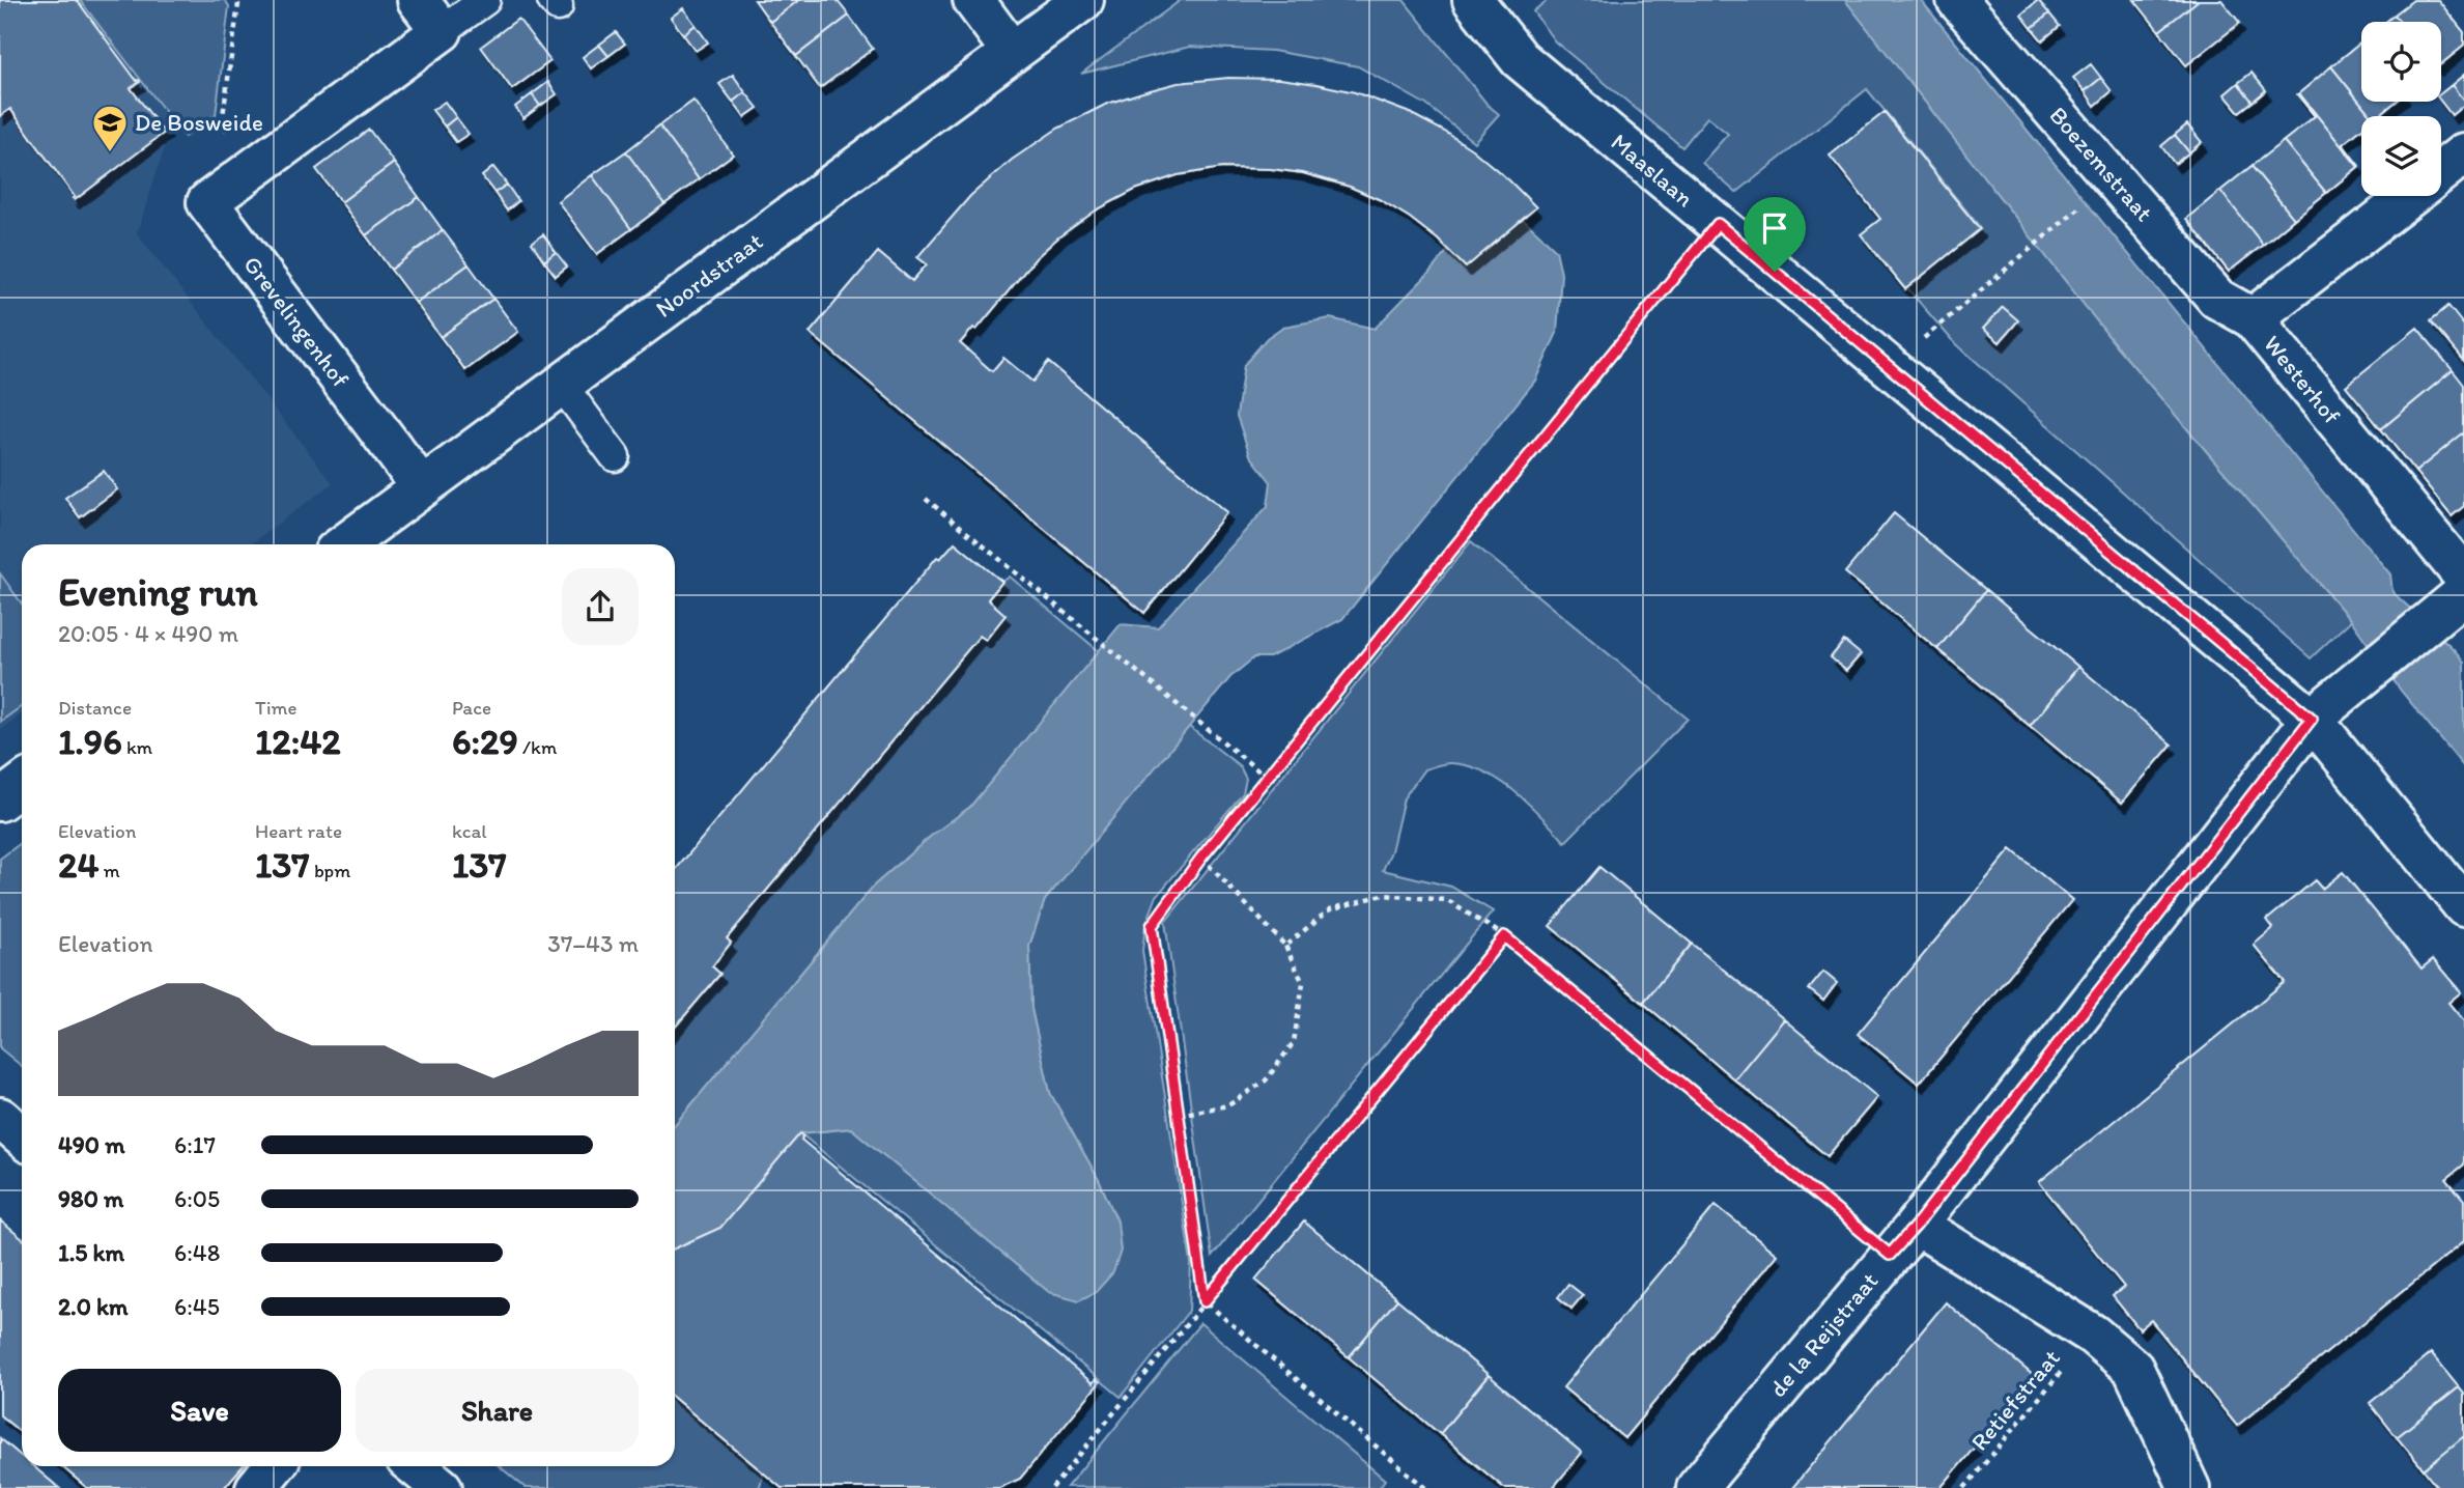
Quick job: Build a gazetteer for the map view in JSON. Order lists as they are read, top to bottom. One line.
{"streets":{"street":["Boezemstraat","Maaslaan","Noordstraat","Grevelingenhof","Westerhof","de la Reijstraat"],"path":["Retiefstraat"]},"crossings":[["Boezemstraat","Westerhof"],["Maaslaan","de la Reijstraat"],["Noordstraat","Grevelingenhof"]],"places":{"school or university":["De Bosweide"]},"page":{"heading":["Evening run","20:05 · 4 × 490 m"],"stats":[["Distance","1.96 km"],["Time","12:42"],["Pace","6:29 /km"],["Elevation","24 m"],["Heart rate","137 bpm"],["kcal","137"]],"chart":["Elevation","37–43 m"],"list":[{"name":"490 m","note":"6:17"},{"name":"980 m","note":"6:05"},{"name":"1.5 km","note":"6:48"},{"name":"2.0 km","note":"6:45"}],"buttons":["Save","Share"]}}
